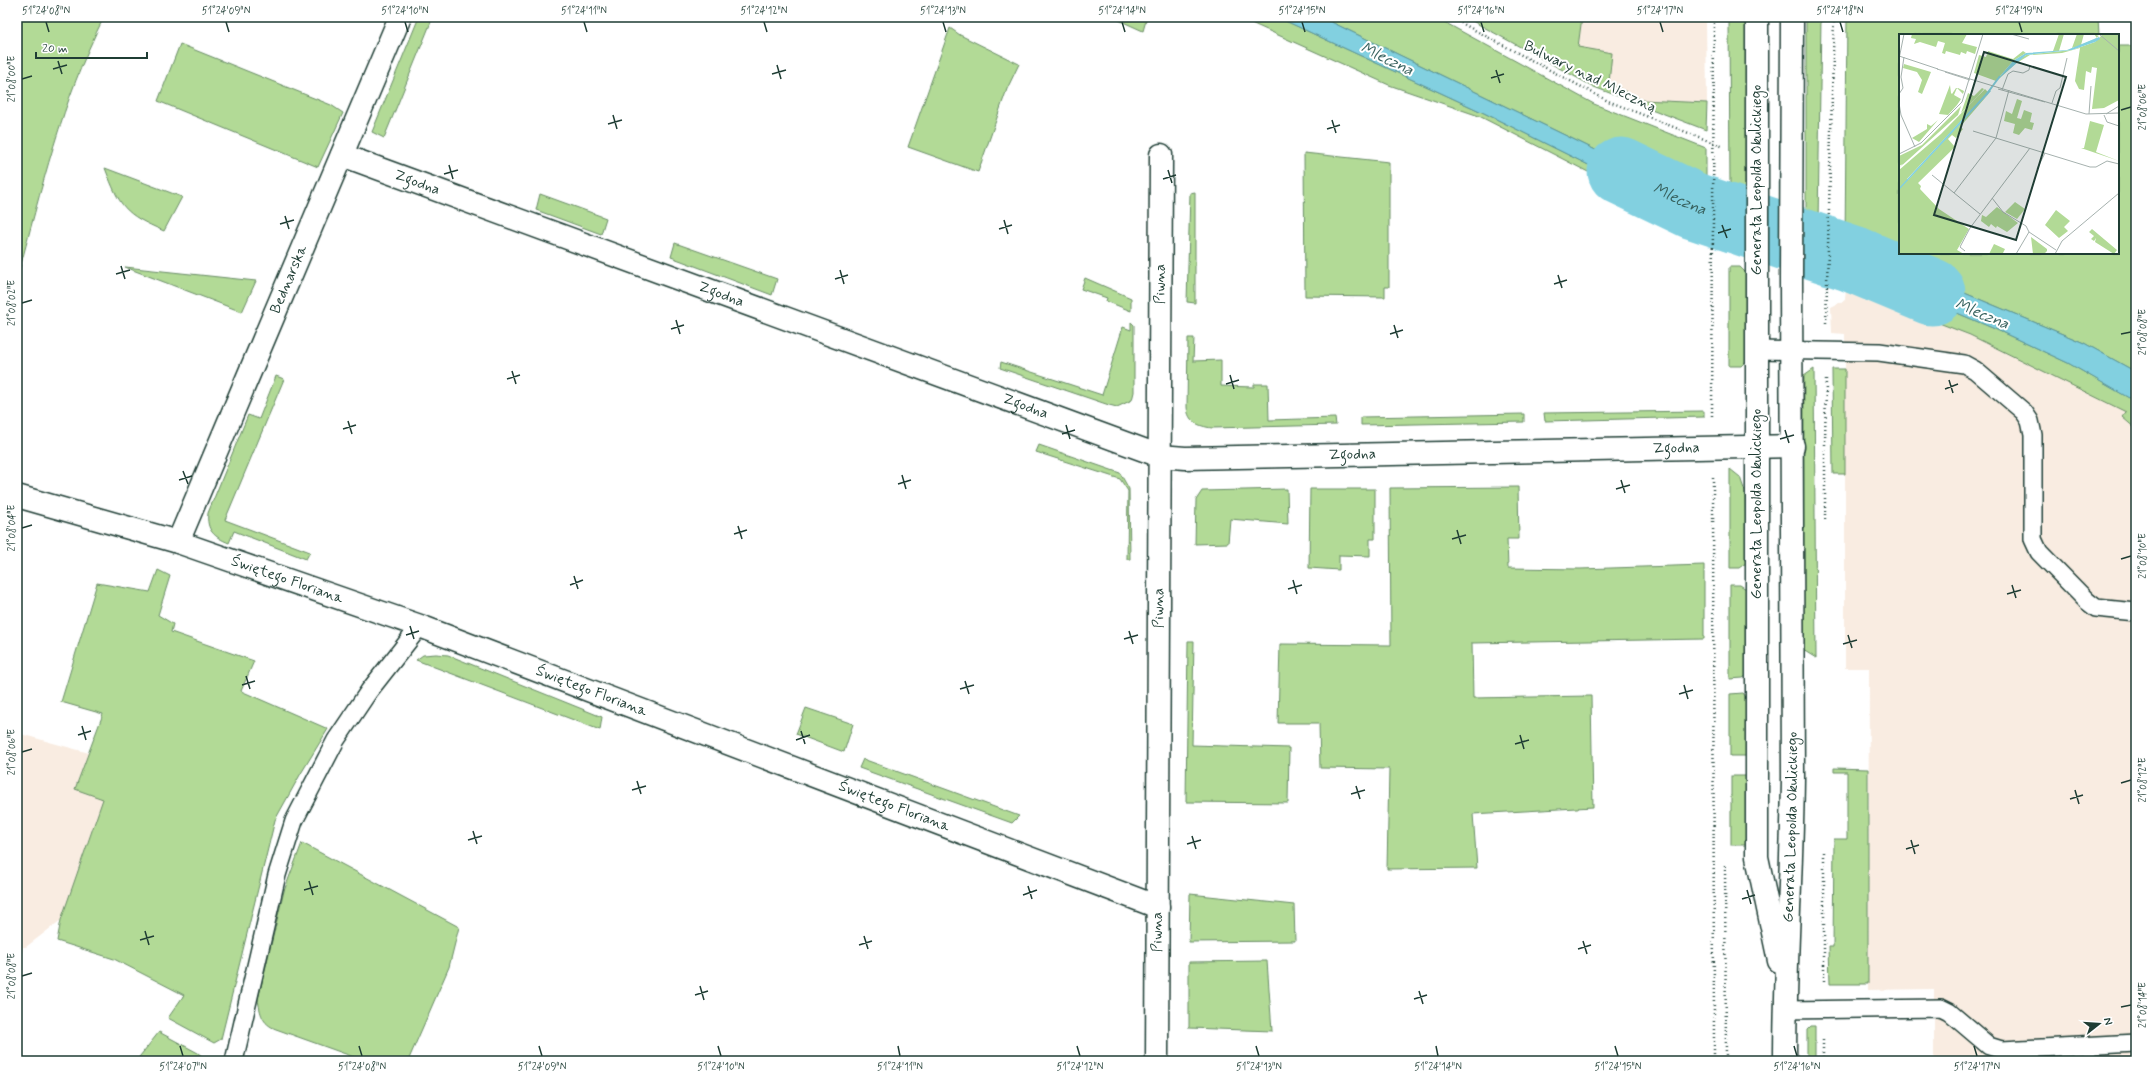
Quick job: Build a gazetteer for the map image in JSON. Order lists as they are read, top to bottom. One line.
{"streets":{"street":["Generała Leopolda Okulickiego","Zgodna","Bednarska","Piwna","Świętego Floriana"],"path":["Bulwary nad Mleczną"]},"crossings":[["Generała Leopolda Okulickiego","Zgodna"],["Zgodna","Bednarska"],["Zgodna","Piwna"],["Bednarska","Świętego Floriana"],["Piwna","Świętego Floriana"]],"water":["Mleczna"],"scale_bar":"20 m","north":"right","coordinates":["51°24'08\"N","51°24'09\"N","51°24'10\"N","51°24'11\"N","51°24'12\"N","51°24'13\"N","51°24'14\"N","51°24'15\"N","51°24'16\"N","51°24'17\"N","51°24'18\"N","51°24'19\"N","21°08'00\"E","21°08'06\"E","21°08'02\"E","21°08'08\"E","21°08'04\"E","21°08'10\"E","21°08'12\"E","21°08'14\"E","51°24'07\"N"]}
